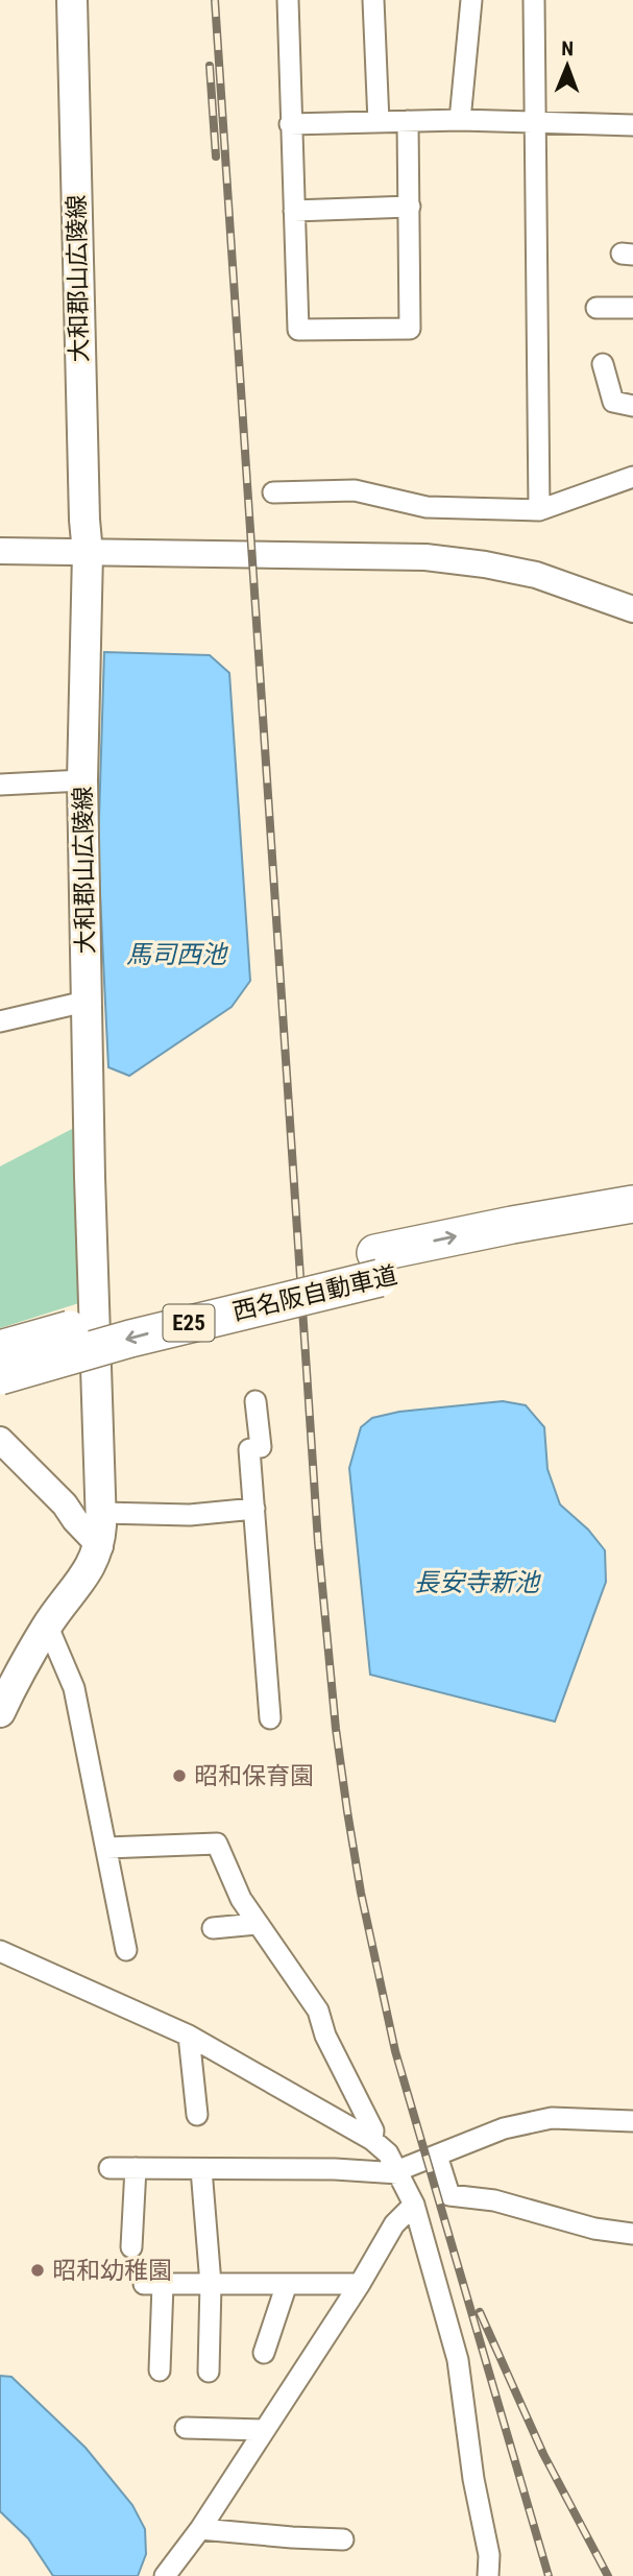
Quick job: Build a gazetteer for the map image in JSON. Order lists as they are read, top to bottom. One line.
{"streets":{"highway":["西名阪自動車道","E25"],"main road":["大和郡山広陵線"]},"water":["馬司西池","長安寺新池"],"places":["昭和保育園","昭和幼稚園"],"north":"top"}
